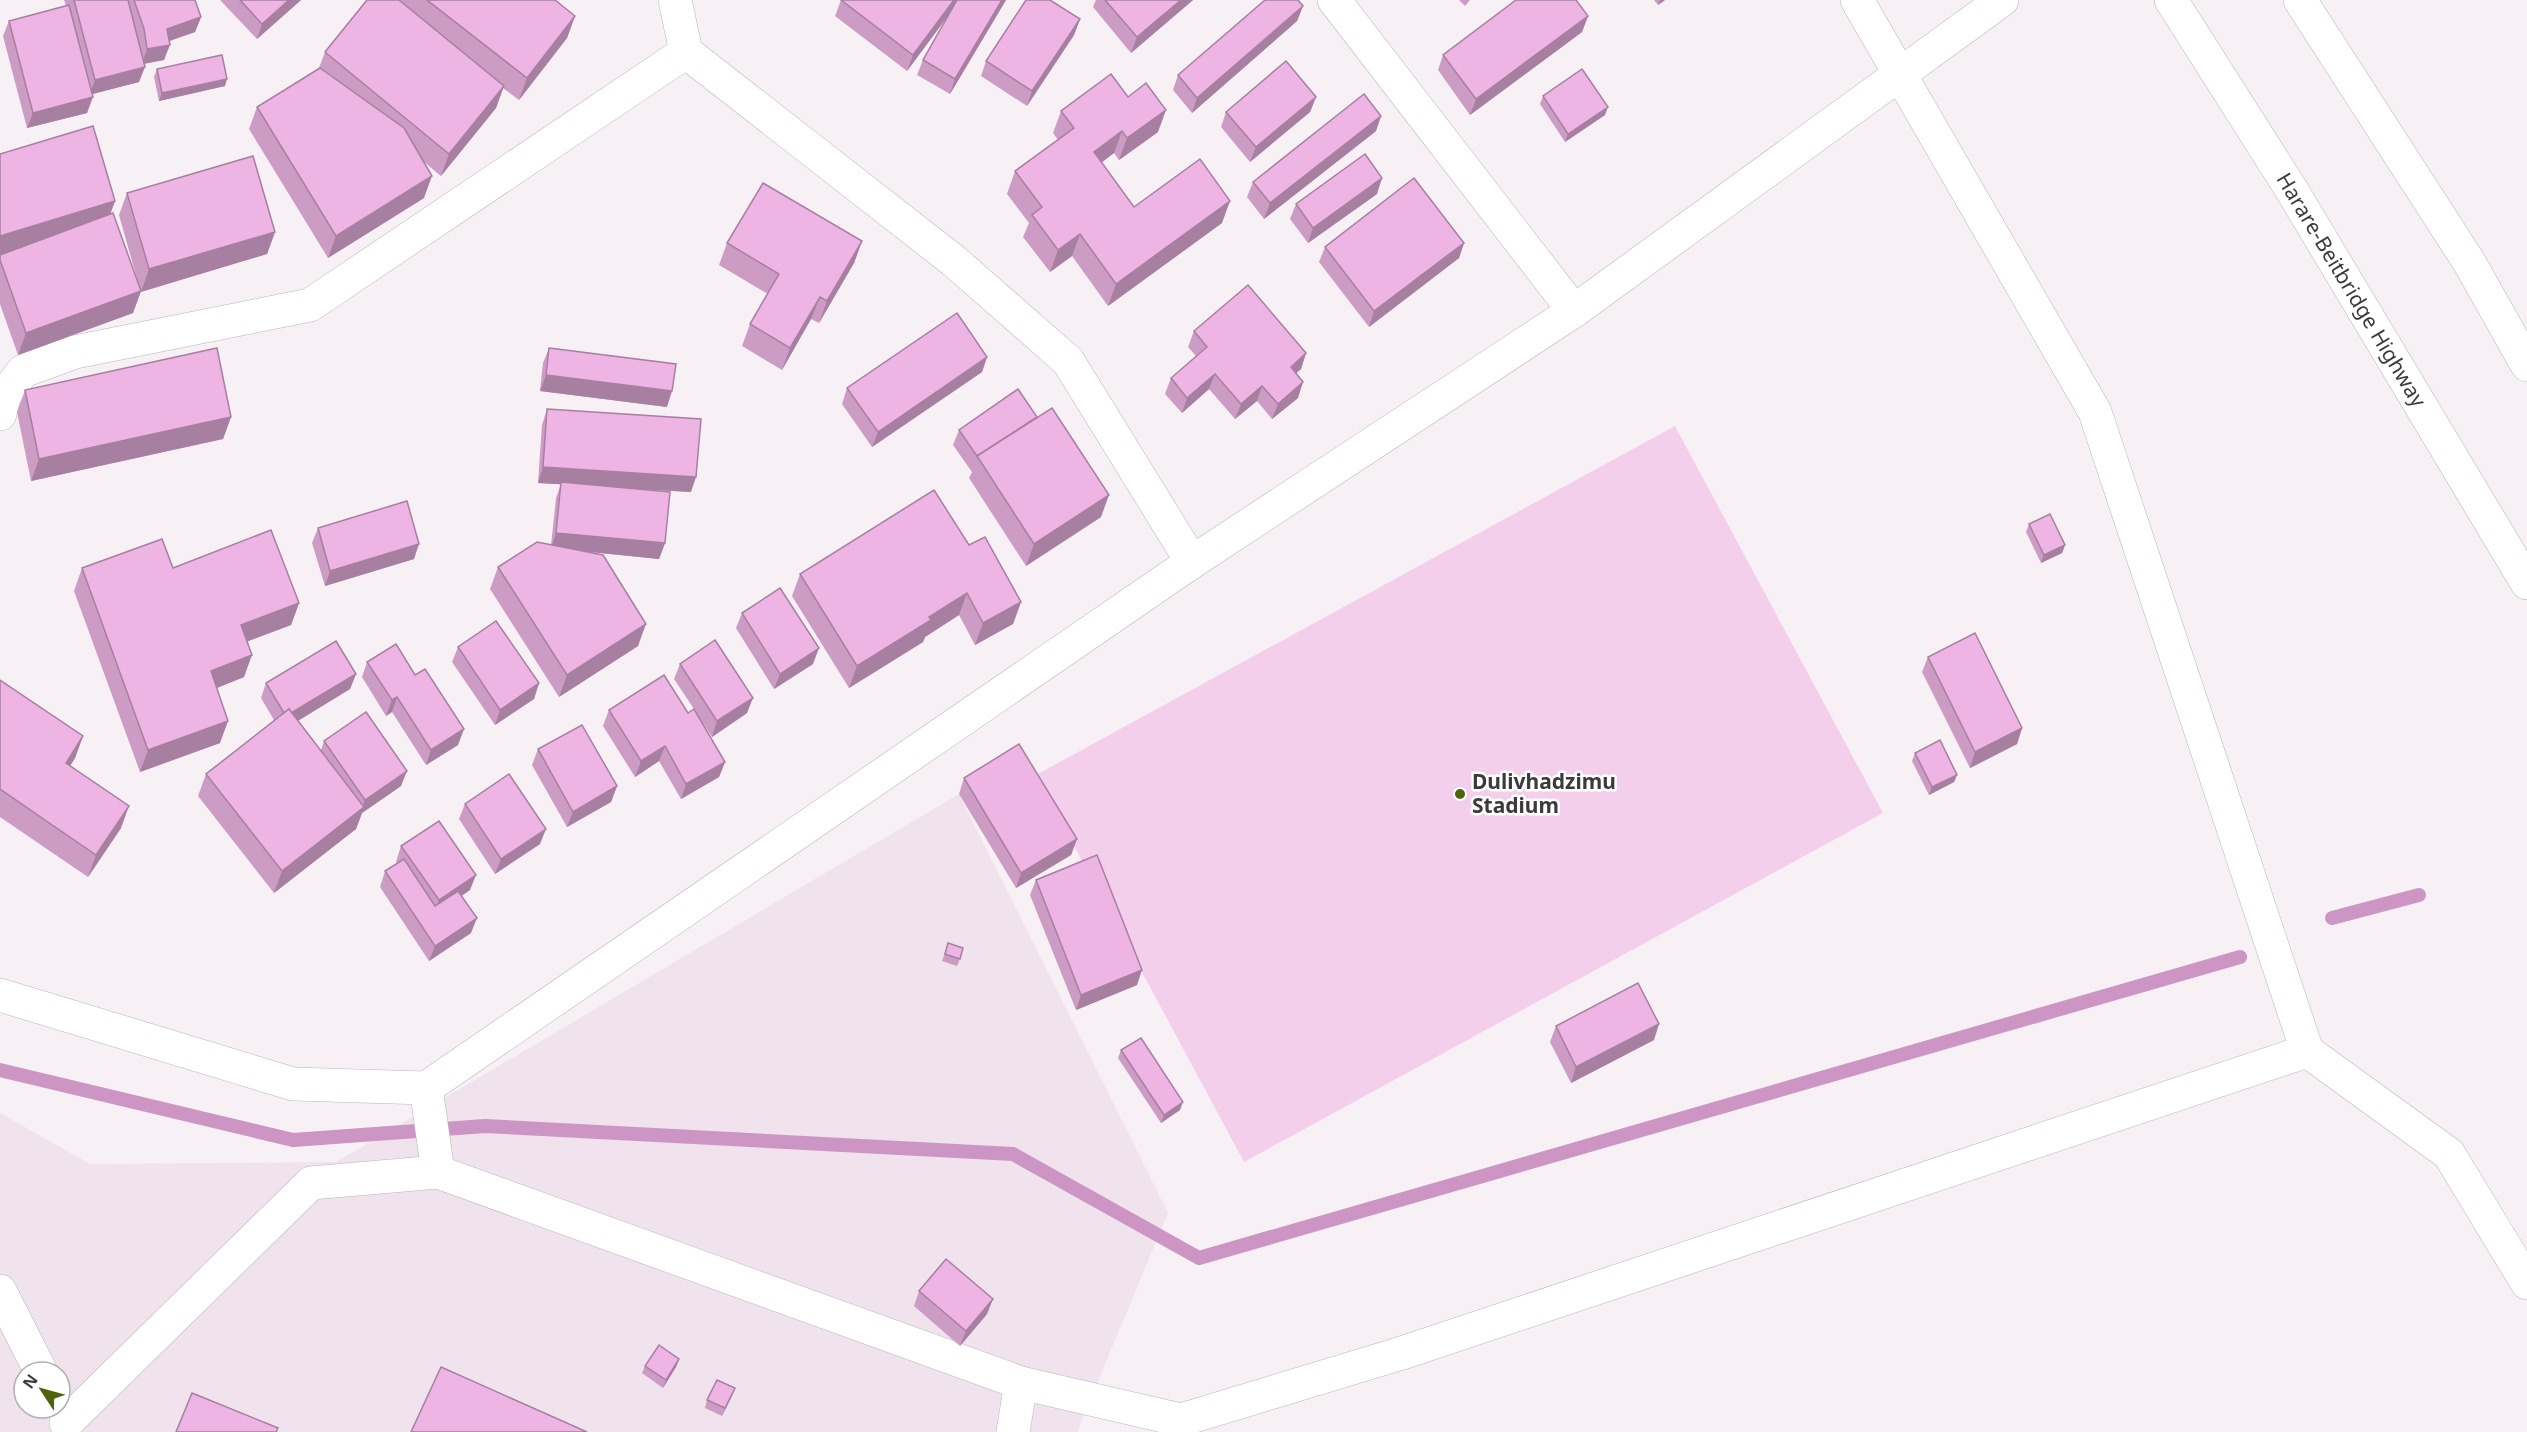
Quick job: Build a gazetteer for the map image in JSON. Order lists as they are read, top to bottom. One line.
{"streets":{"main road":["Harare-Beitbridge Highway"]},"places":["Dulivhadzimu Stadium"],"north":"top left"}
